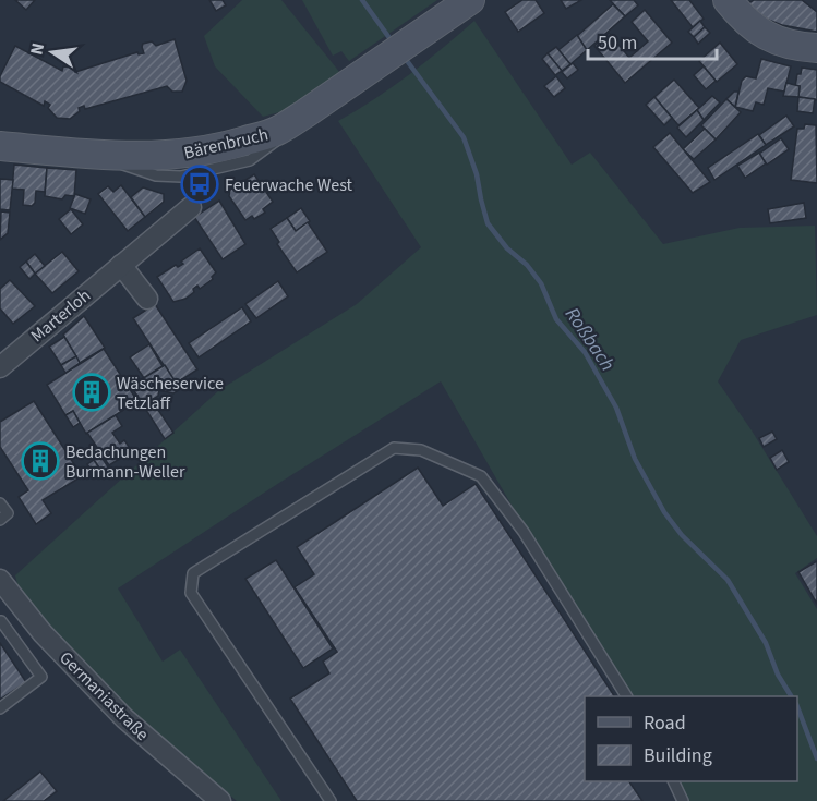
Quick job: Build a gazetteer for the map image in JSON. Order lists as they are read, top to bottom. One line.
{"streets":{"main road":["Bärenbruch"],"street":["Marterloh","Germaniastraße"]},"water":["Roßbach"],"places":{"bus stop":["Feuerwache West"],"building":["Wäscheservice Tetzlaff","Bedachungen Burmann-Weller"]},"legend":["Road","Building"],"scale_bar":"50 m","north":"left"}
